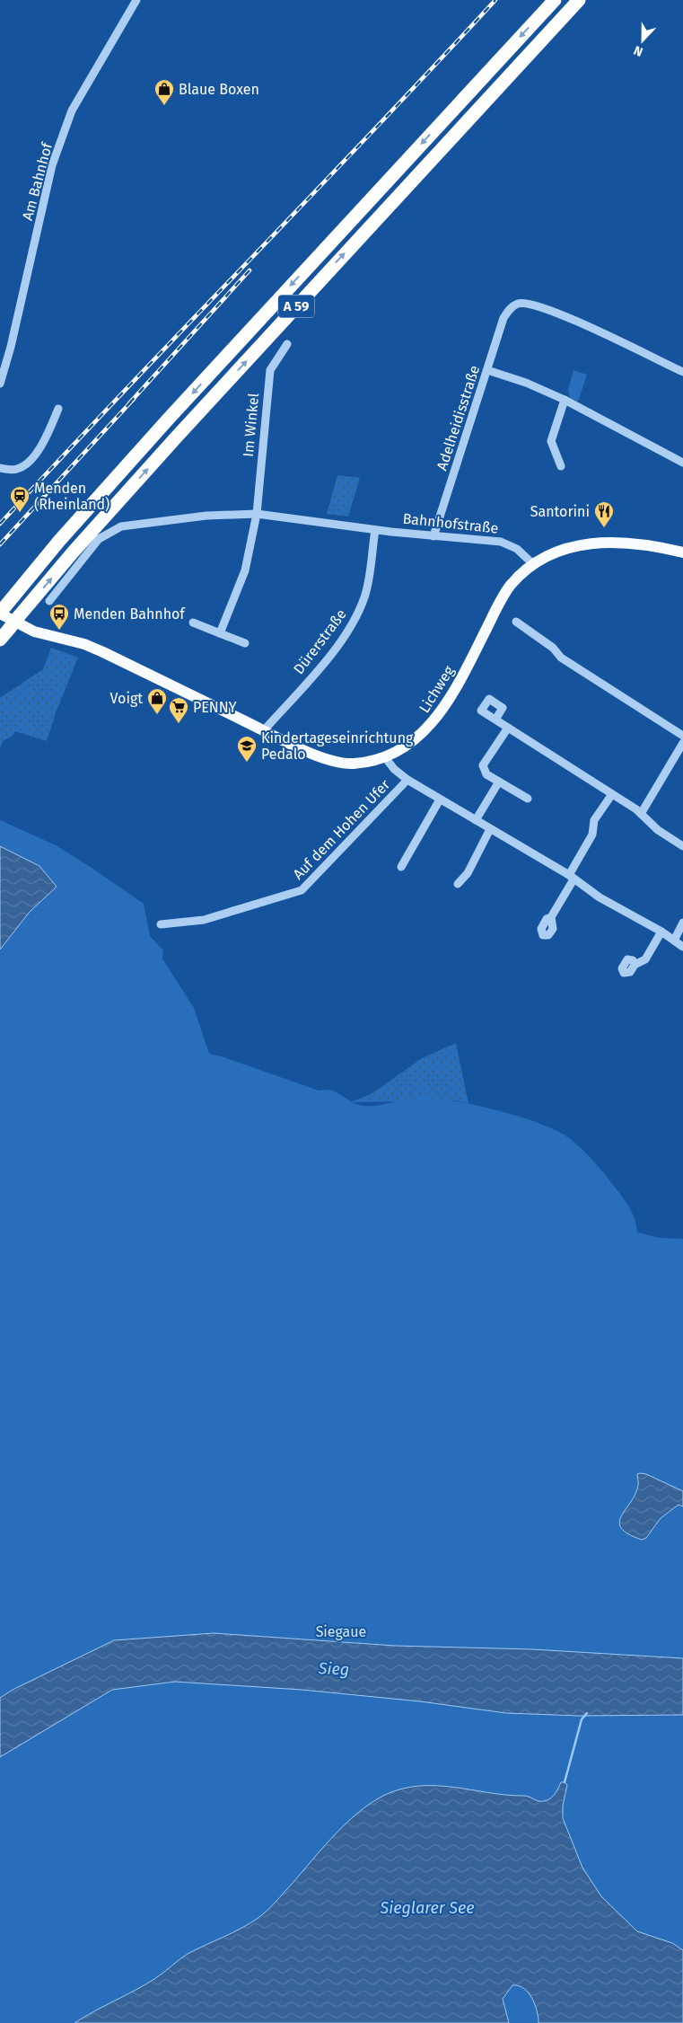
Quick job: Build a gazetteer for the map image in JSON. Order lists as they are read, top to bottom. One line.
{"streets":{"highway":["A 59"],"main road":["Lichweg"],"street":["Am Bahnhof","Adelheidisstraße","Im Winkel","Bahnhofstraße","Dürerstraße","Auf dem Hohen Ufer"]},"crossings":[["A 59","Lichweg"],["Adelheidisstraße","Bahnhofstraße"],["Im Winkel","Bahnhofstraße"],["Bahnhofstraße","Dürerstraße"],["Bahnhofstraße","Lichweg"],["Dürerstraße","Lichweg"]],"water":["Sieg","Sieglarer See"],"parks":["Siegaue"],"places":{"shop":["Blaue Boxen","Voigt"],"station":["Menden (Rheinland)"],"restaurant":["Santorini"],"bus stop":["Menden Bahnhof"],"supermarket":["PENNY"],"school or university":["Kindertageseinrichtung Pedalo"]},"north":"bottom"}
